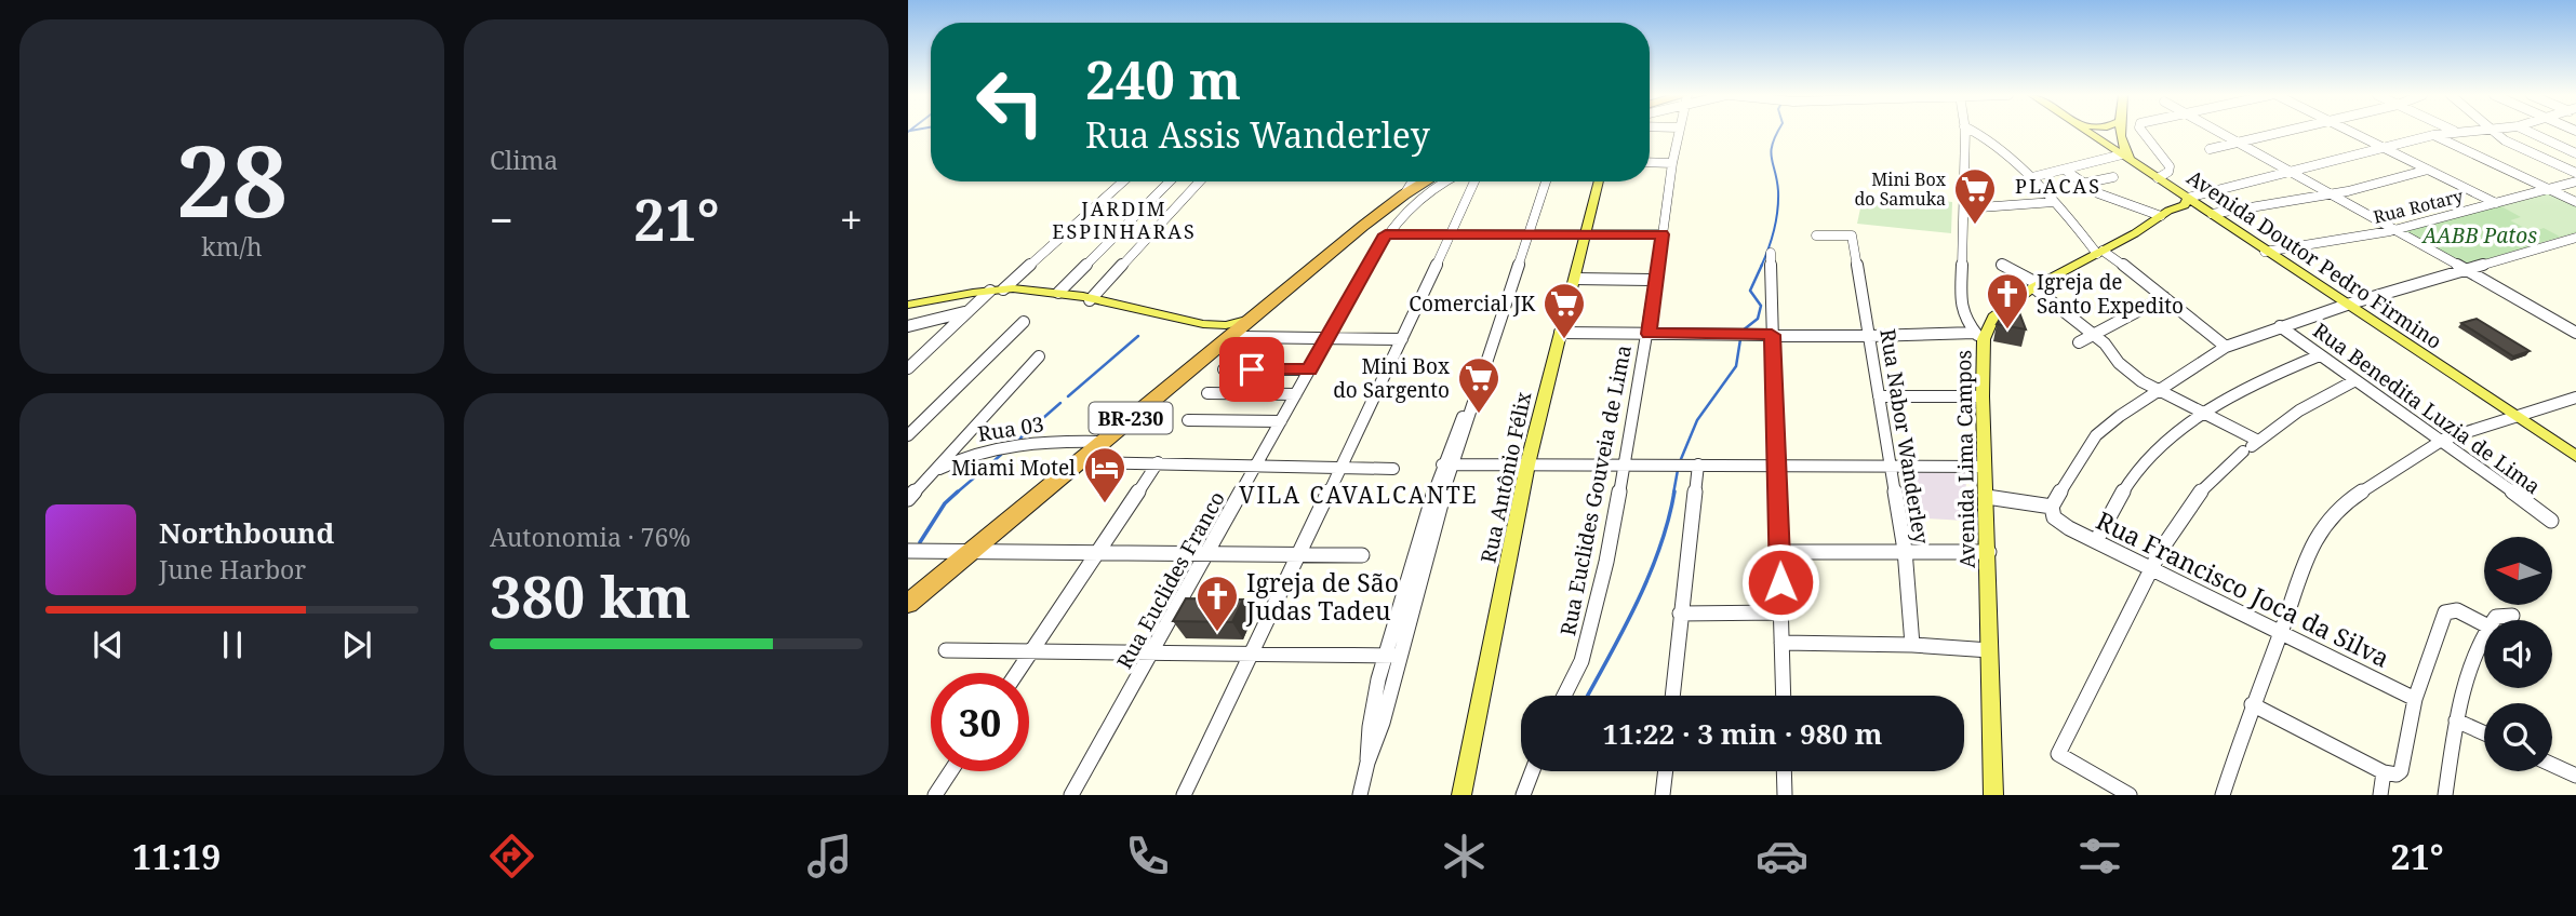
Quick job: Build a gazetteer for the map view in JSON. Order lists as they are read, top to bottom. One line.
{"streets":{"highway":["BR-230"],"main road":["Avenida Doutor Pedro Firmino","Avenida Lima Campos","Rua Antônio Félix"],"street":["Rua Rotary","Rua Benedita Luzia de Lima","Rua 03","Rua Nabor Wanderley","Rua Euclides Gouveia de Lima","Rua Euclides Franco","Rua Francisco Joca da Silva"]},"crossings":[["Rua Rotary","Avenida Doutor Pedro Firmino"],["BR-230","Rua 03"]],"districts":["PLACAS","JARDIM ESPINHARAS","VILA CAVALCANTE"],"parks":["AABB Patos"],"places":{"supermarket":["Mini Box do Samuka","Comercial JK","Mini Box do Sargento"],"church":["Igreja de Santo Expedito","Igreja de São Judas Tadeu"],"hotel":["Miami Motel"]},"north":"left","page":{"tile":[["28","km/h"],"Clima",["Autonomia · 76%","380 km"]],"turn":["240 m","Rua Assis Wanderley"],"heat":["−","21°","+"],"song":["Northbound","June Harbor"],"limit":"30","trip":"11:22 · 3 min · 980 m","tabs":["11:19","21°"]}}
